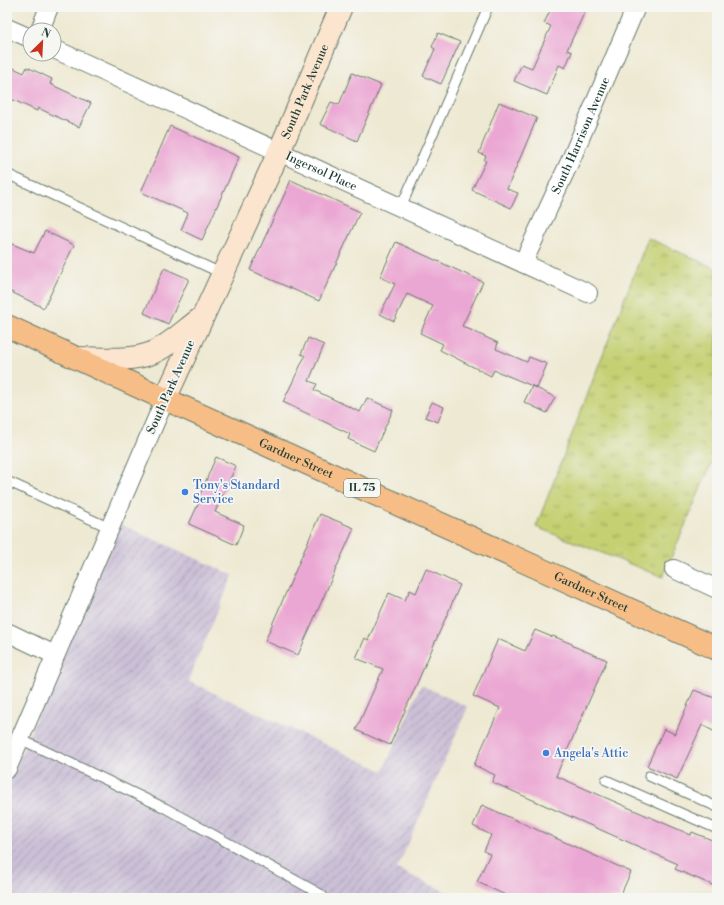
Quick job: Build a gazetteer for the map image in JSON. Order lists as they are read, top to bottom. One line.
{"streets":{"main road":["Gardner Street","IL 75"],"street":["South Park Avenue","South Harrison Avenue","Ingersol Place"]},"crossings":[["South Park Avenue","Ingersol Place"],["South Park Avenue","Gardner Street"],["South Harrison Avenue","Ingersol Place"]],"places":["Tony's Standard Service","Angela's Attic"],"north":"top right"}
